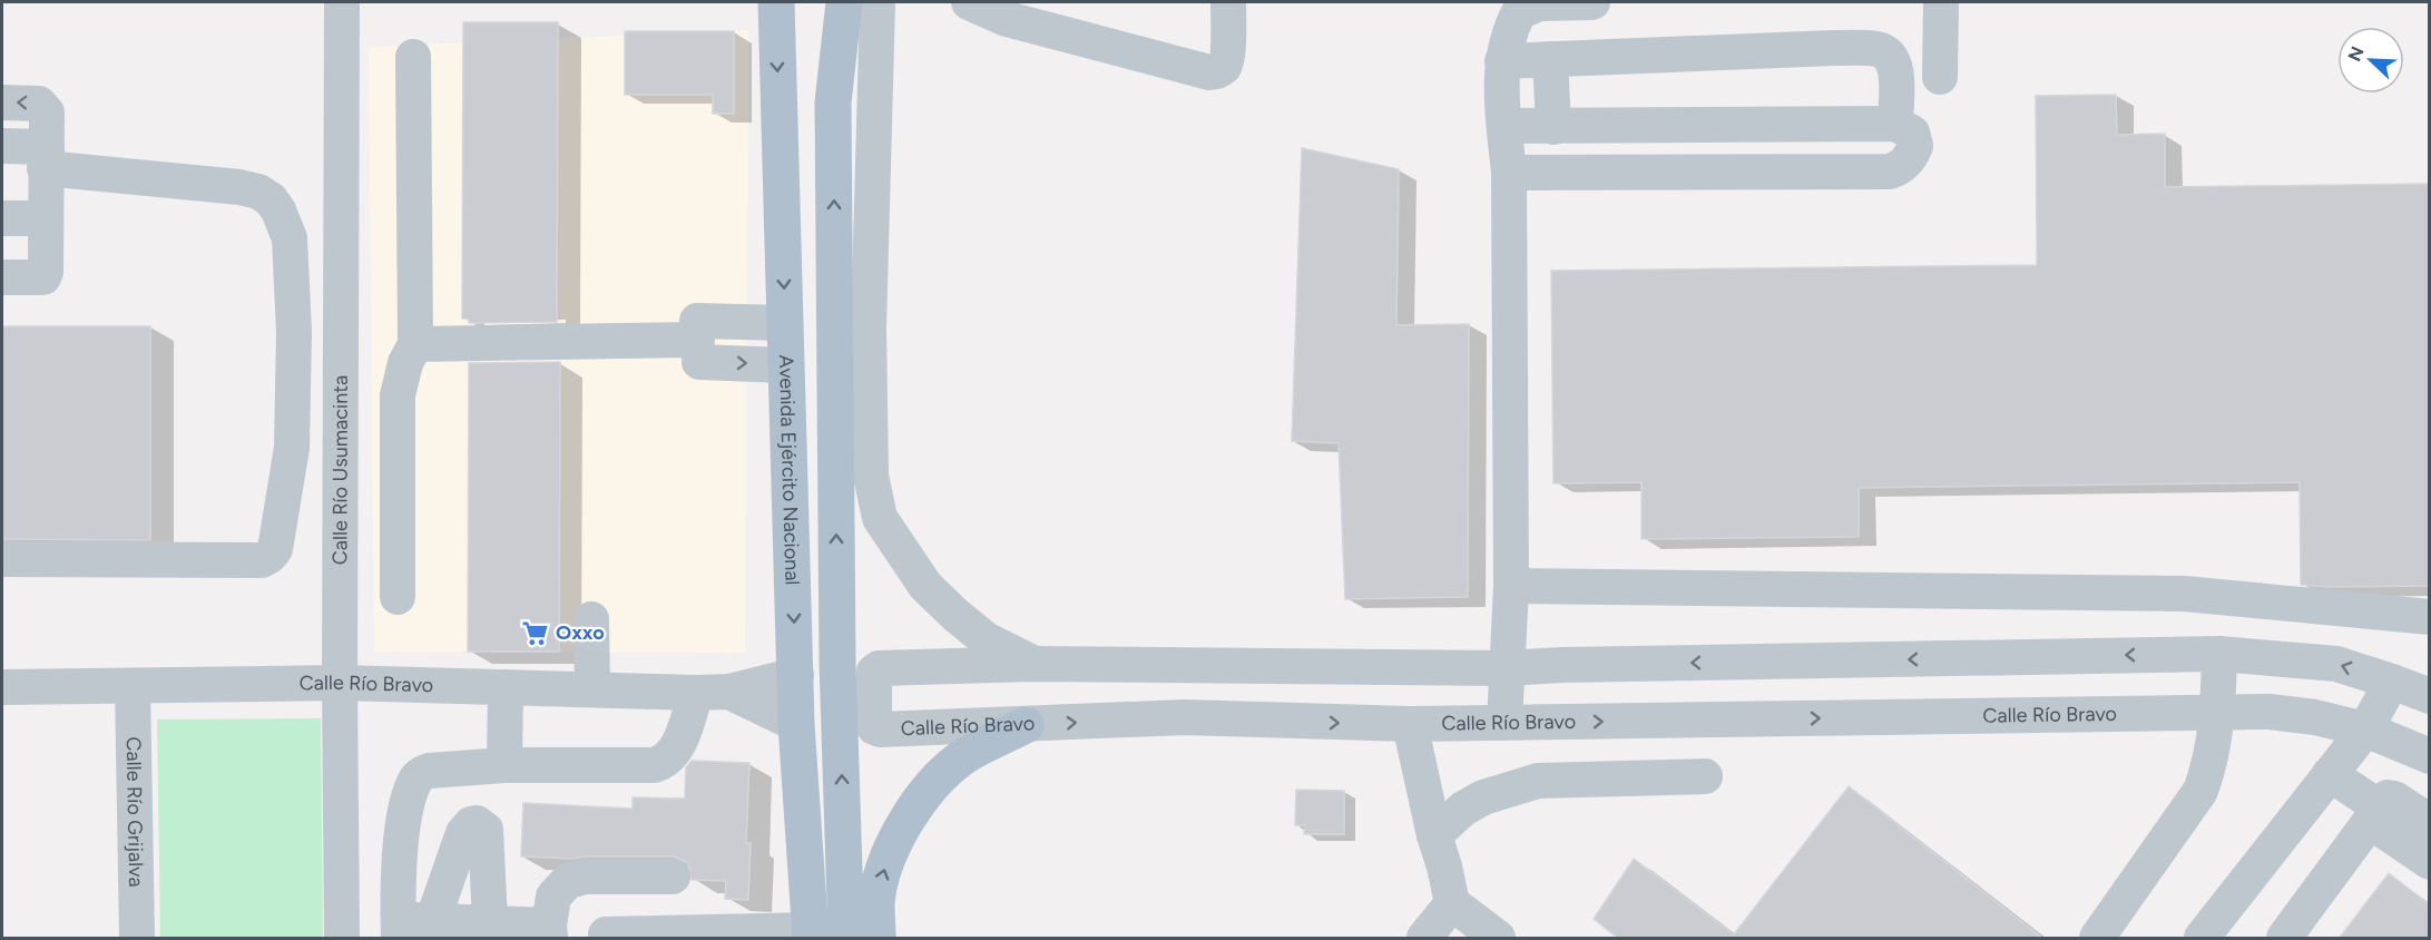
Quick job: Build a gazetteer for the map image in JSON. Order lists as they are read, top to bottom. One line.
{"streets":{"main road":["Avenida Ejército Nacional"],"street":["Calle Río Usumacinta","Calle Río Bravo","Calle Río Grijalva"]},"crossings":[["Calle Río Usumacinta","Calle Río Bravo"],["Avenida Ejército Nacional","Calle Río Bravo"],["Calle Río Bravo","Calle Río Grijalva"]],"places":{"supermarket":["Oxxo"]},"north":"top left"}
